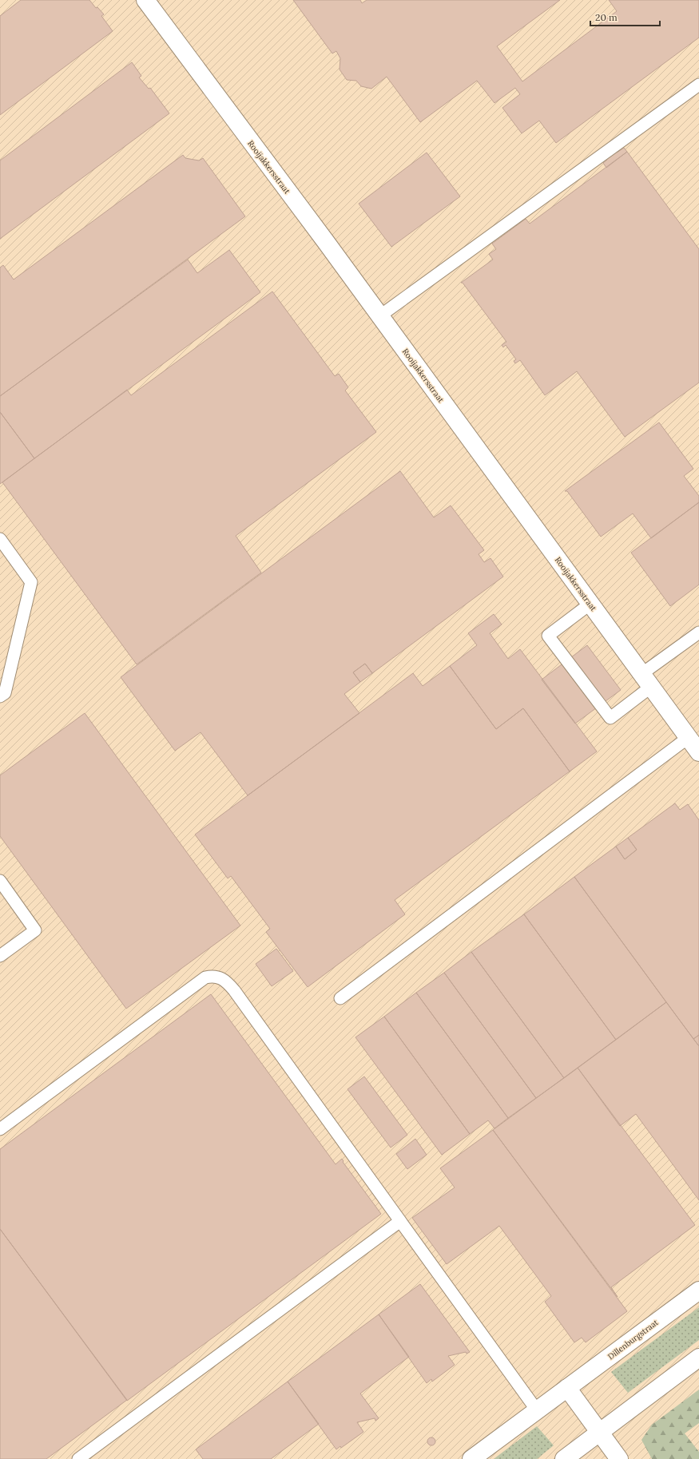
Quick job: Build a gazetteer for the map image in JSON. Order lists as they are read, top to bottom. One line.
{"streets":{"street":["Rooijakkersstraat","Dillenburgstraat"]},"scale_bar":"20 m"}
